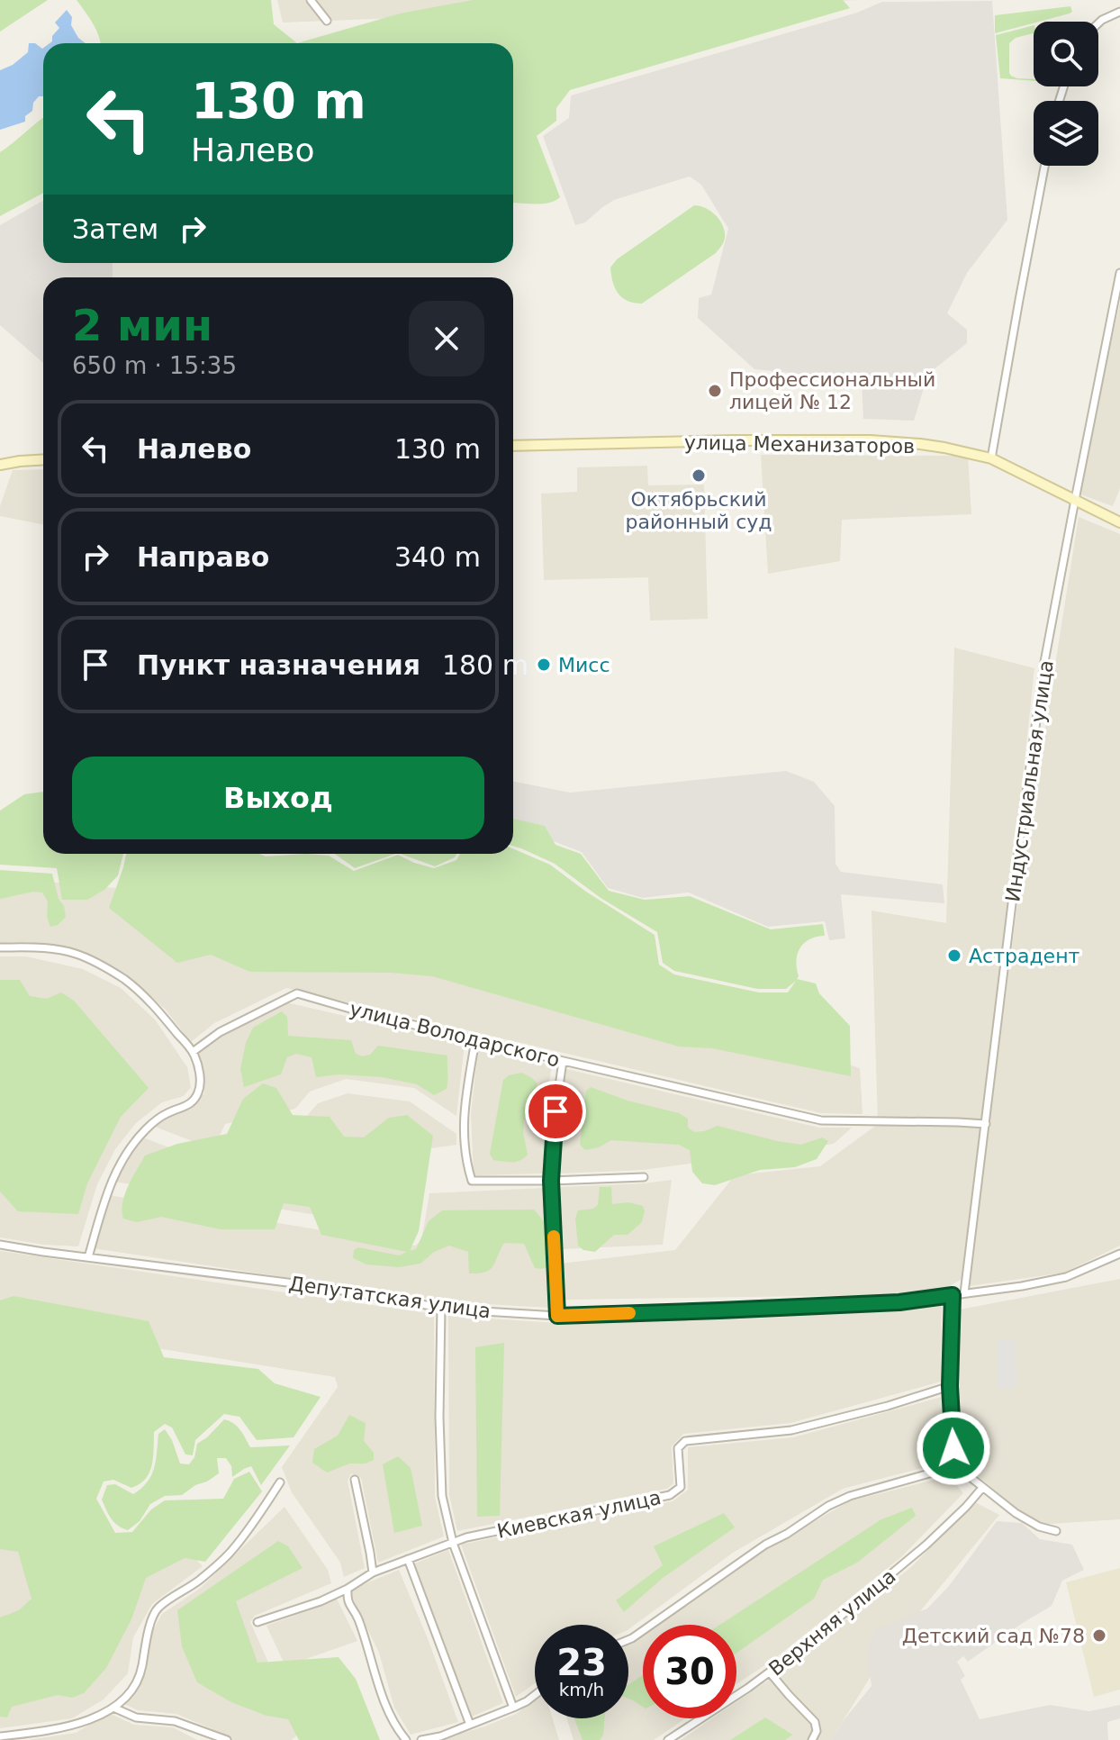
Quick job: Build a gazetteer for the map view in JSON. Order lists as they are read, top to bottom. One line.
{"streets":{"main road":["улица Механизаторов"],"street":["Индустриальная улица","улица Володарского","Депутатская улица","Киевская улица","Верхняя улица"]},"crossings":[["улица Механизаторов","Индустриальная улица"],["Индустриальная улица","улица Володарского"],["Индустриальная улица","Депутатская улица"]],"places":["Профессиональный лицей № 12","Октябрьский районный суд","Мисс","Астрадент","Детский сад №78"],"page":{"turn":["130 m","Налево"],"then":"Затем","heading":["2 мин","650 m · 15:35"],"list":[{"name":"Налево","value":"130 m"},{"name":"Направо","value":"340 m"},{"name":"Пункт назначения","value":"180 m"}],"buttons":"Выход","speed":"23 km/h","limit":"30"}}
